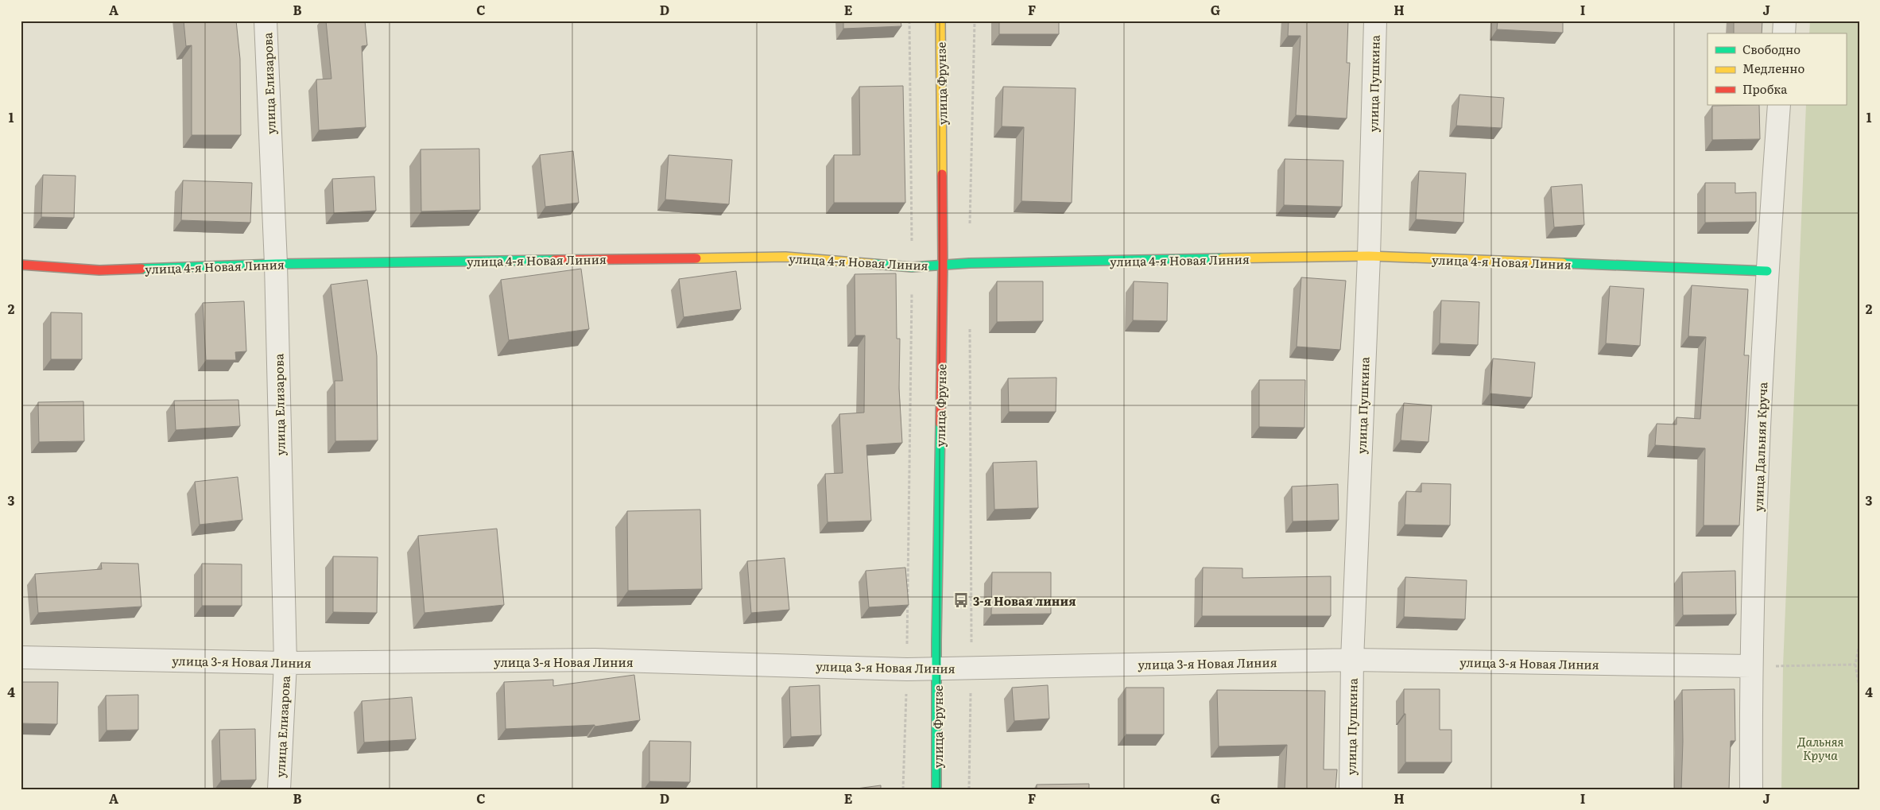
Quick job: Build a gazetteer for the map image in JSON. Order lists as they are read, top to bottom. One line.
{"streets":{"street":["улица Елизарова","улица Фрунзе","улица Пушкина","улица 4-я Новая Линия","улица Дальняя Круча","улица 3-я Новая Линия"]},"crossings":[["улица Елизарова","улица 4-я Новая Линия"],["улица Елизарова","улица 3-я Новая Линия"],["улица Фрунзе","улица 4-я Новая Линия"],["улица Фрунзе","улица 3-я Новая Линия"],["улица Пушкина","улица 4-я Новая Линия"],["улица Пушкина","улица 3-я Новая Линия"],["улица 4-я Новая Линия","улица Дальняя Круча"],["улица Дальняя Круча","улица 3-я Новая Линия"]],"parks":["Дальняя Круча"],"places":{"bus stop":["3-я Новая линия"]},"legend":["Свободно","Медленно","Пробка"],"grid":{"columns":["A","B","C","D","E","F","G","H","I","J"],"rows":["1","2","3","4"]}}
